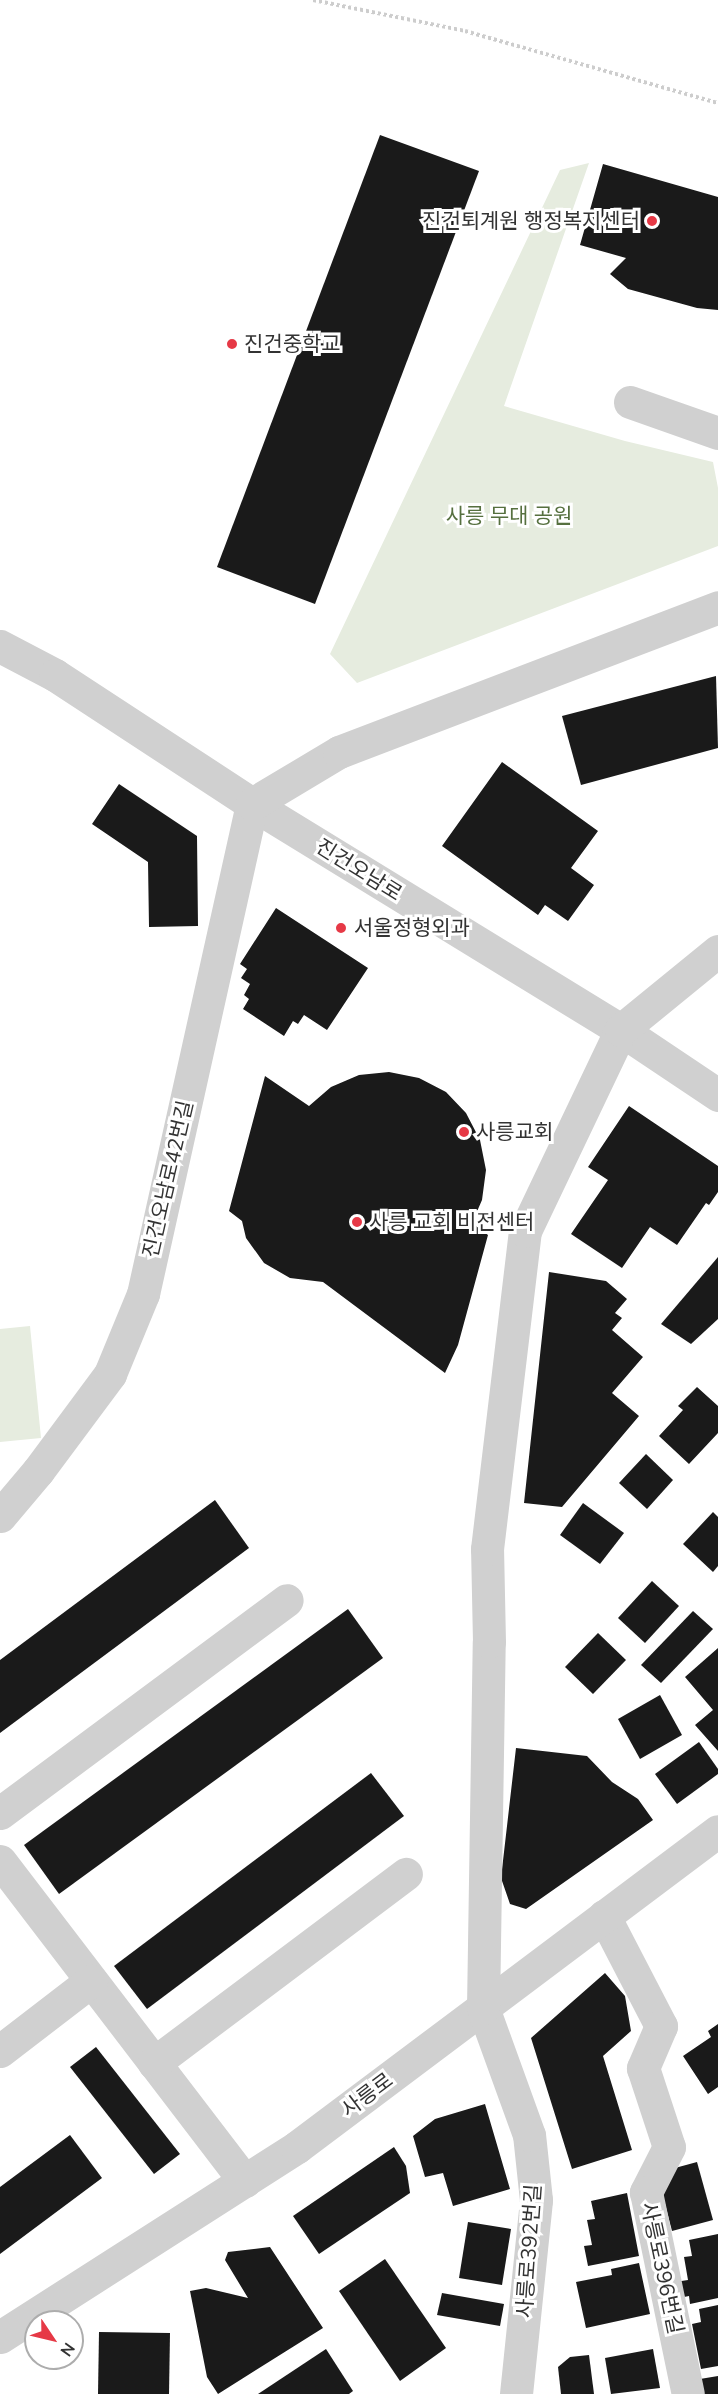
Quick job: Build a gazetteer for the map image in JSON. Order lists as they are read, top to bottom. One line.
{"streets":{"street":["진건오남로","진건오남로42번길","사릉로","사릉로392번길","사릉로396번길"]},"crossings":[["진건오남로","진건오남로42번길"],["사릉로","사릉로392번길"],["사릉로","사릉로396번길"]],"parks":["사릉 무대 공원"],"places":["진건퇴계원 행정복지센터","진건중학교","서울정형외과","사릉교회","사릉 교회 비전센터"],"north":"bottom right"}
